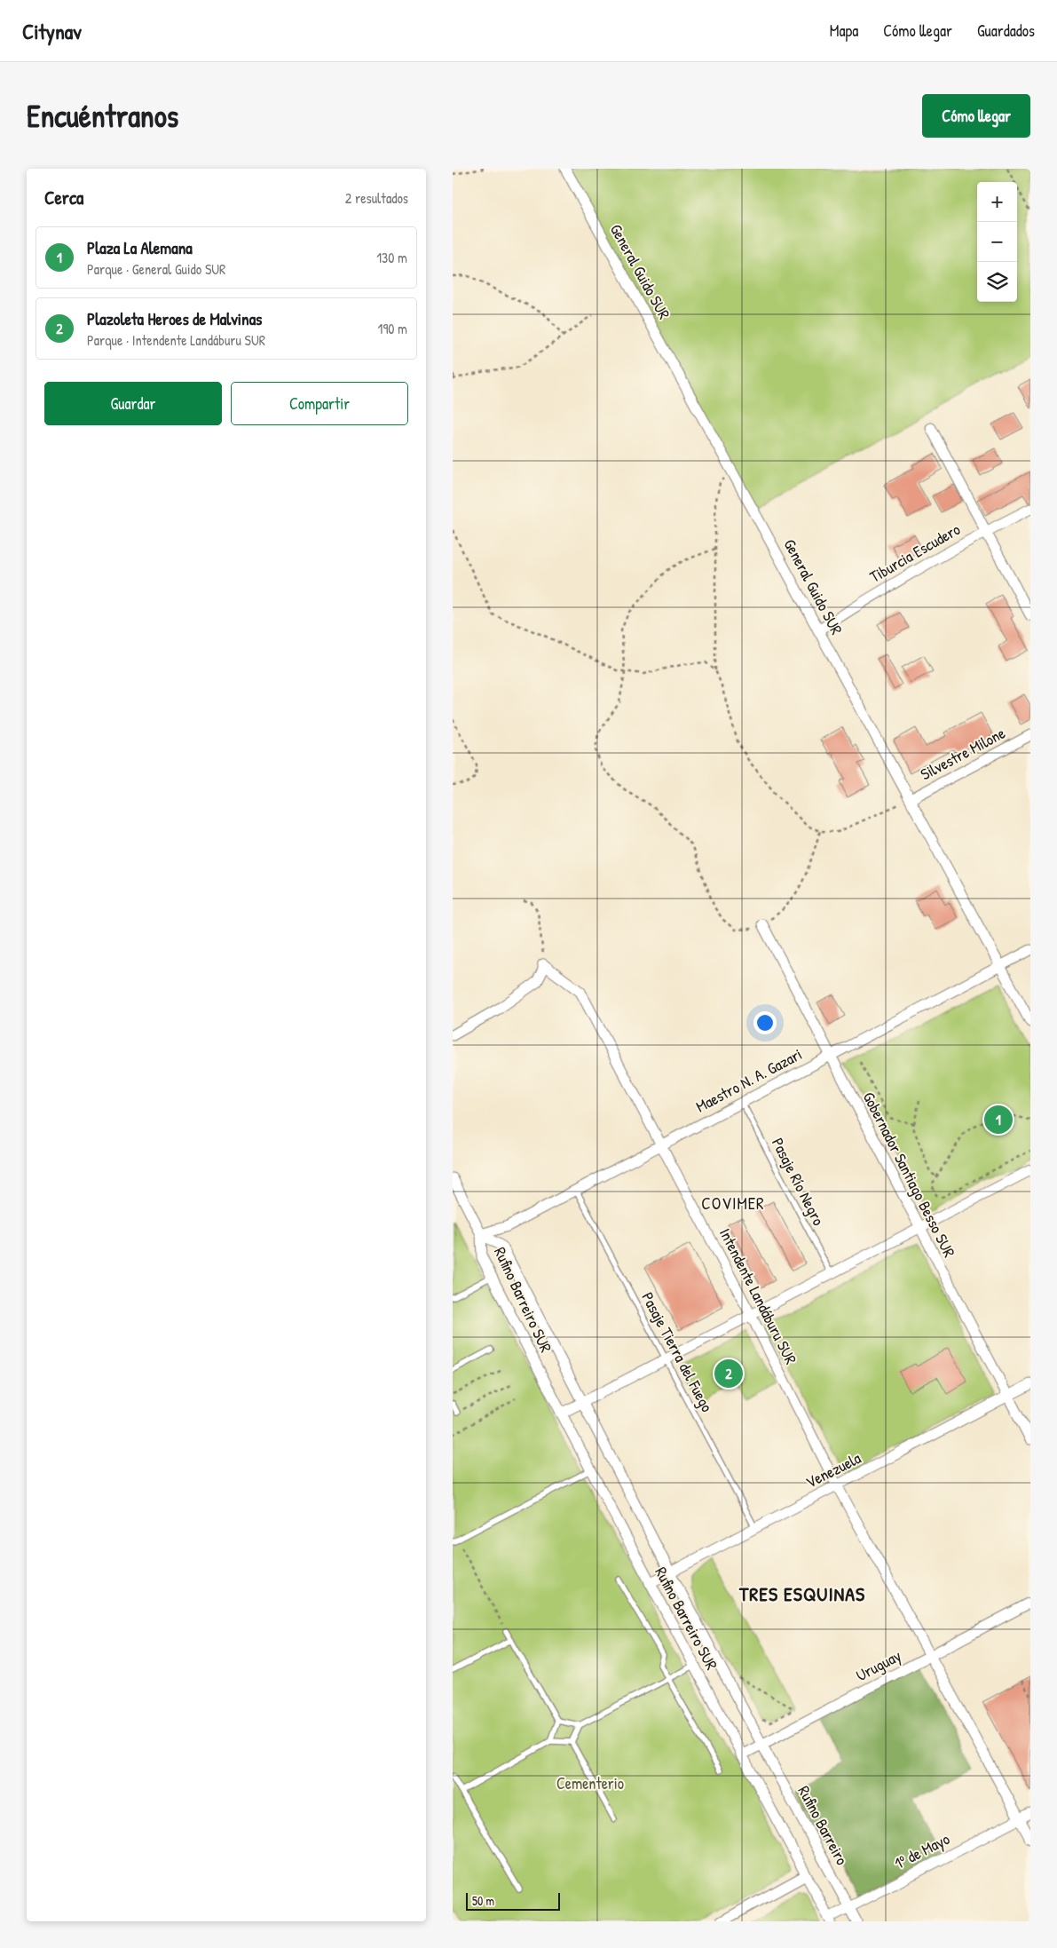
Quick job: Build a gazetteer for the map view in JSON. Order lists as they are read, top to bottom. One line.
{"streets":{"street":["General Guido SUR","Tiburcia Escudero","Silvestre Milone","Maestro N. A. Gazari","Gobernador Santiago Besso SUR","Intendente Landáburu SUR","Rufino Barreiro SUR","Venezuela","Uruguay","Rufino Barreiro","1º de Mayo"],"lane":["Pasaje Río Negro","Pasaje Tierra del Fuego"]},"crossings":[["General Guido SUR","Tiburcia Escudero"],["General Guido SUR","Silvestre Milone"],["General Guido SUR","Maestro N. A. Gazari"],["Maestro N. A. Gazari","Gobernador Santiago Besso SUR"],["Maestro N. A. Gazari","Pasaje Río Negro"],["Maestro N. A. Gazari","Intendente Landáburu SUR"],["Maestro N. A. Gazari","Rufino Barreiro SUR"],["Maestro N. A. Gazari","Pasaje Tierra del Fuego"],["Gobernador Santiago Besso SUR","Venezuela"],["Intendente Landáburu SUR","Venezuela"],["Intendente Landáburu SUR","Uruguay"],["Intendente Landáburu SUR","1º de Mayo"],["Rufino Barreiro SUR","Venezuela"],["Rufino Barreiro SUR","Uruguay"],["Rufino Barreiro SUR","Rufino Barreiro"],["Pasaje Tierra del Fuego","Venezuela"],["Uruguay","Rufino Barreiro"],["Rufino Barreiro","1º de Mayo"]],"districts":["COVIMER","TRES ESQUINAS"],"parks":["Cementerio"],"scale_bar":"50 m","page":{"header":"Citynav","nav":["Mapa","Cómo llegar","Guardados"],"buttons":["Cómo llegar",["Guardar","Compartir"]],"title":"Encuéntranos","heading":["Cerca","2 resultados"],"map_buttons":["+","−"],"list":[{"mark":"1","name":"Plaza La Alemana","note":"Parque · General Guido SUR","value":"130 m"},{"mark":"2","name":"Plazoleta Heroes de Malvinas","note":"Parque · Intendente Landáburu SUR","value":"190 m"}],"pins":["1","2"],"scale":"50 m"}}
